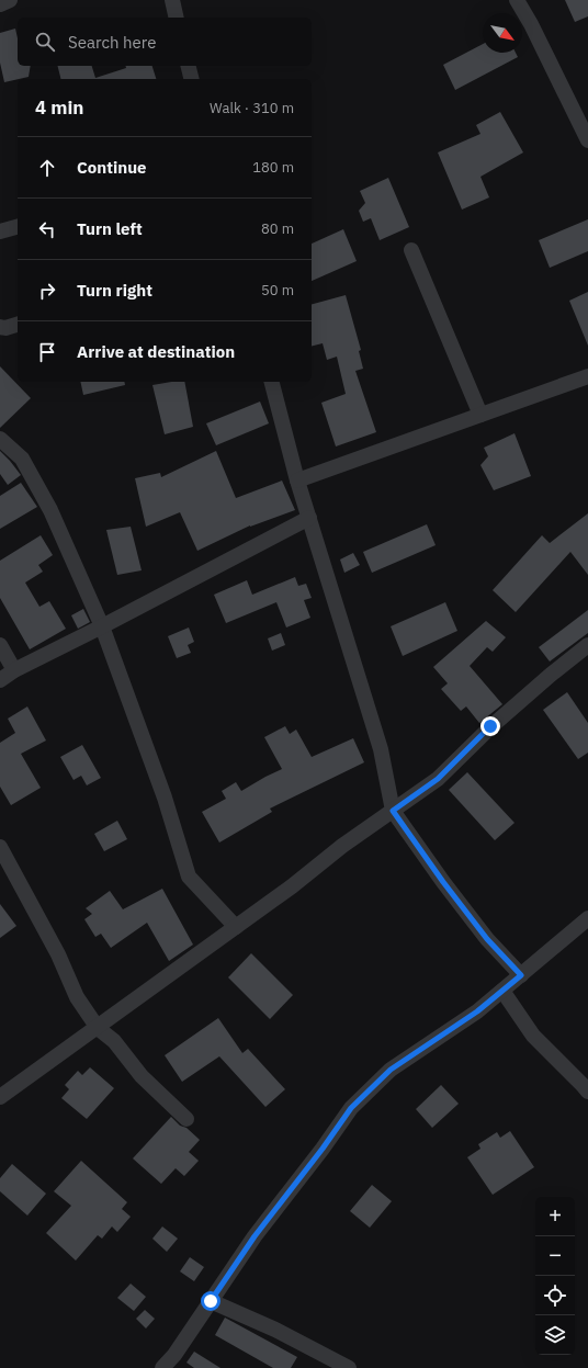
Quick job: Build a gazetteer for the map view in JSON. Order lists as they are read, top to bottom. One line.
{"north":"bottom right","page":{"search":"Search here","heading":["4 min","Walk · 310 m"],"list":[["Continue","180 m"],["Turn left","80 m"],["Turn right","50 m"],"Arrive at destination"],"map_buttons":["+","−"]}}
